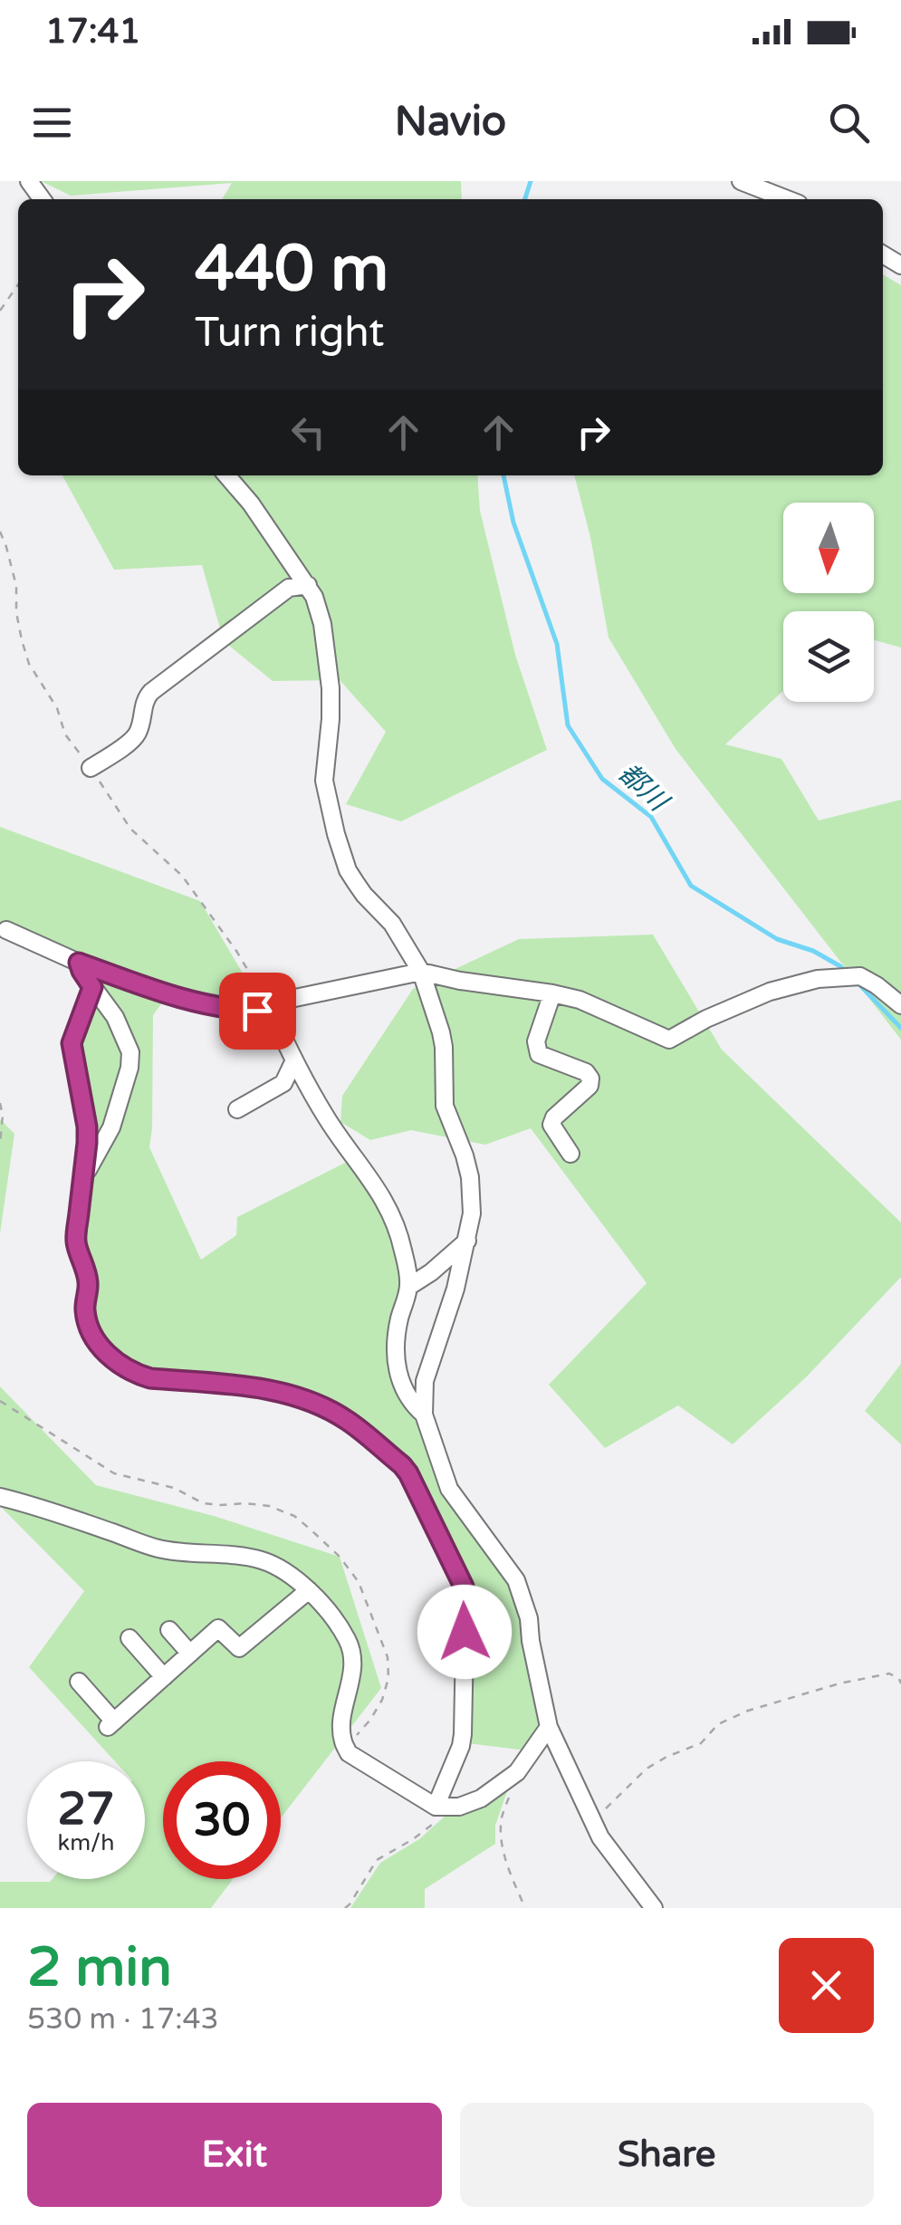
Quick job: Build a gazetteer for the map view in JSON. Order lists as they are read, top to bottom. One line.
{"water":["都川"],"north":"bottom","page":{"status":"17:41","header":"Navio","turn":["440 m","Turn right"],"speed":"27 km/h","limit":"30","heading":["2 min","530 m · 17:43"],"buttons":["Exit","Share"]}}
